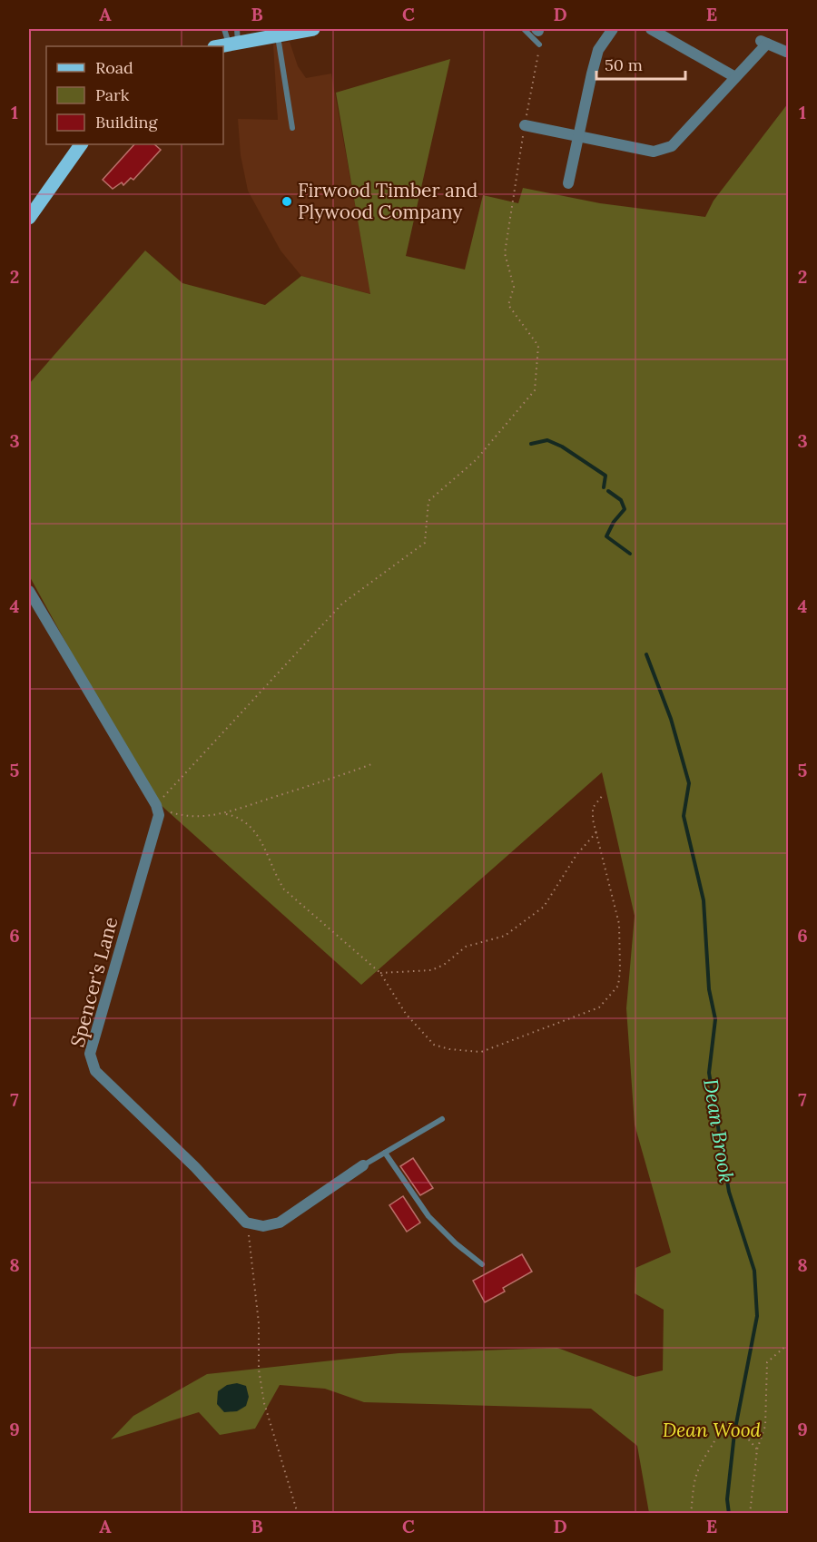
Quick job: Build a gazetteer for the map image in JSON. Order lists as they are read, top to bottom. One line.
{"streets":{"street":["Spencer's Lane"]},"water":["Dean Brook"],"parks":["Dean Wood"],"places":["Firwood Timber and Plywood Company"],"legend":["Road","Park","Building"],"scale_bar":"50 m","grid":{"columns":["A","B","C","D","E"],"rows":["1","2","3","4","5","6","7","8","9"]}}
